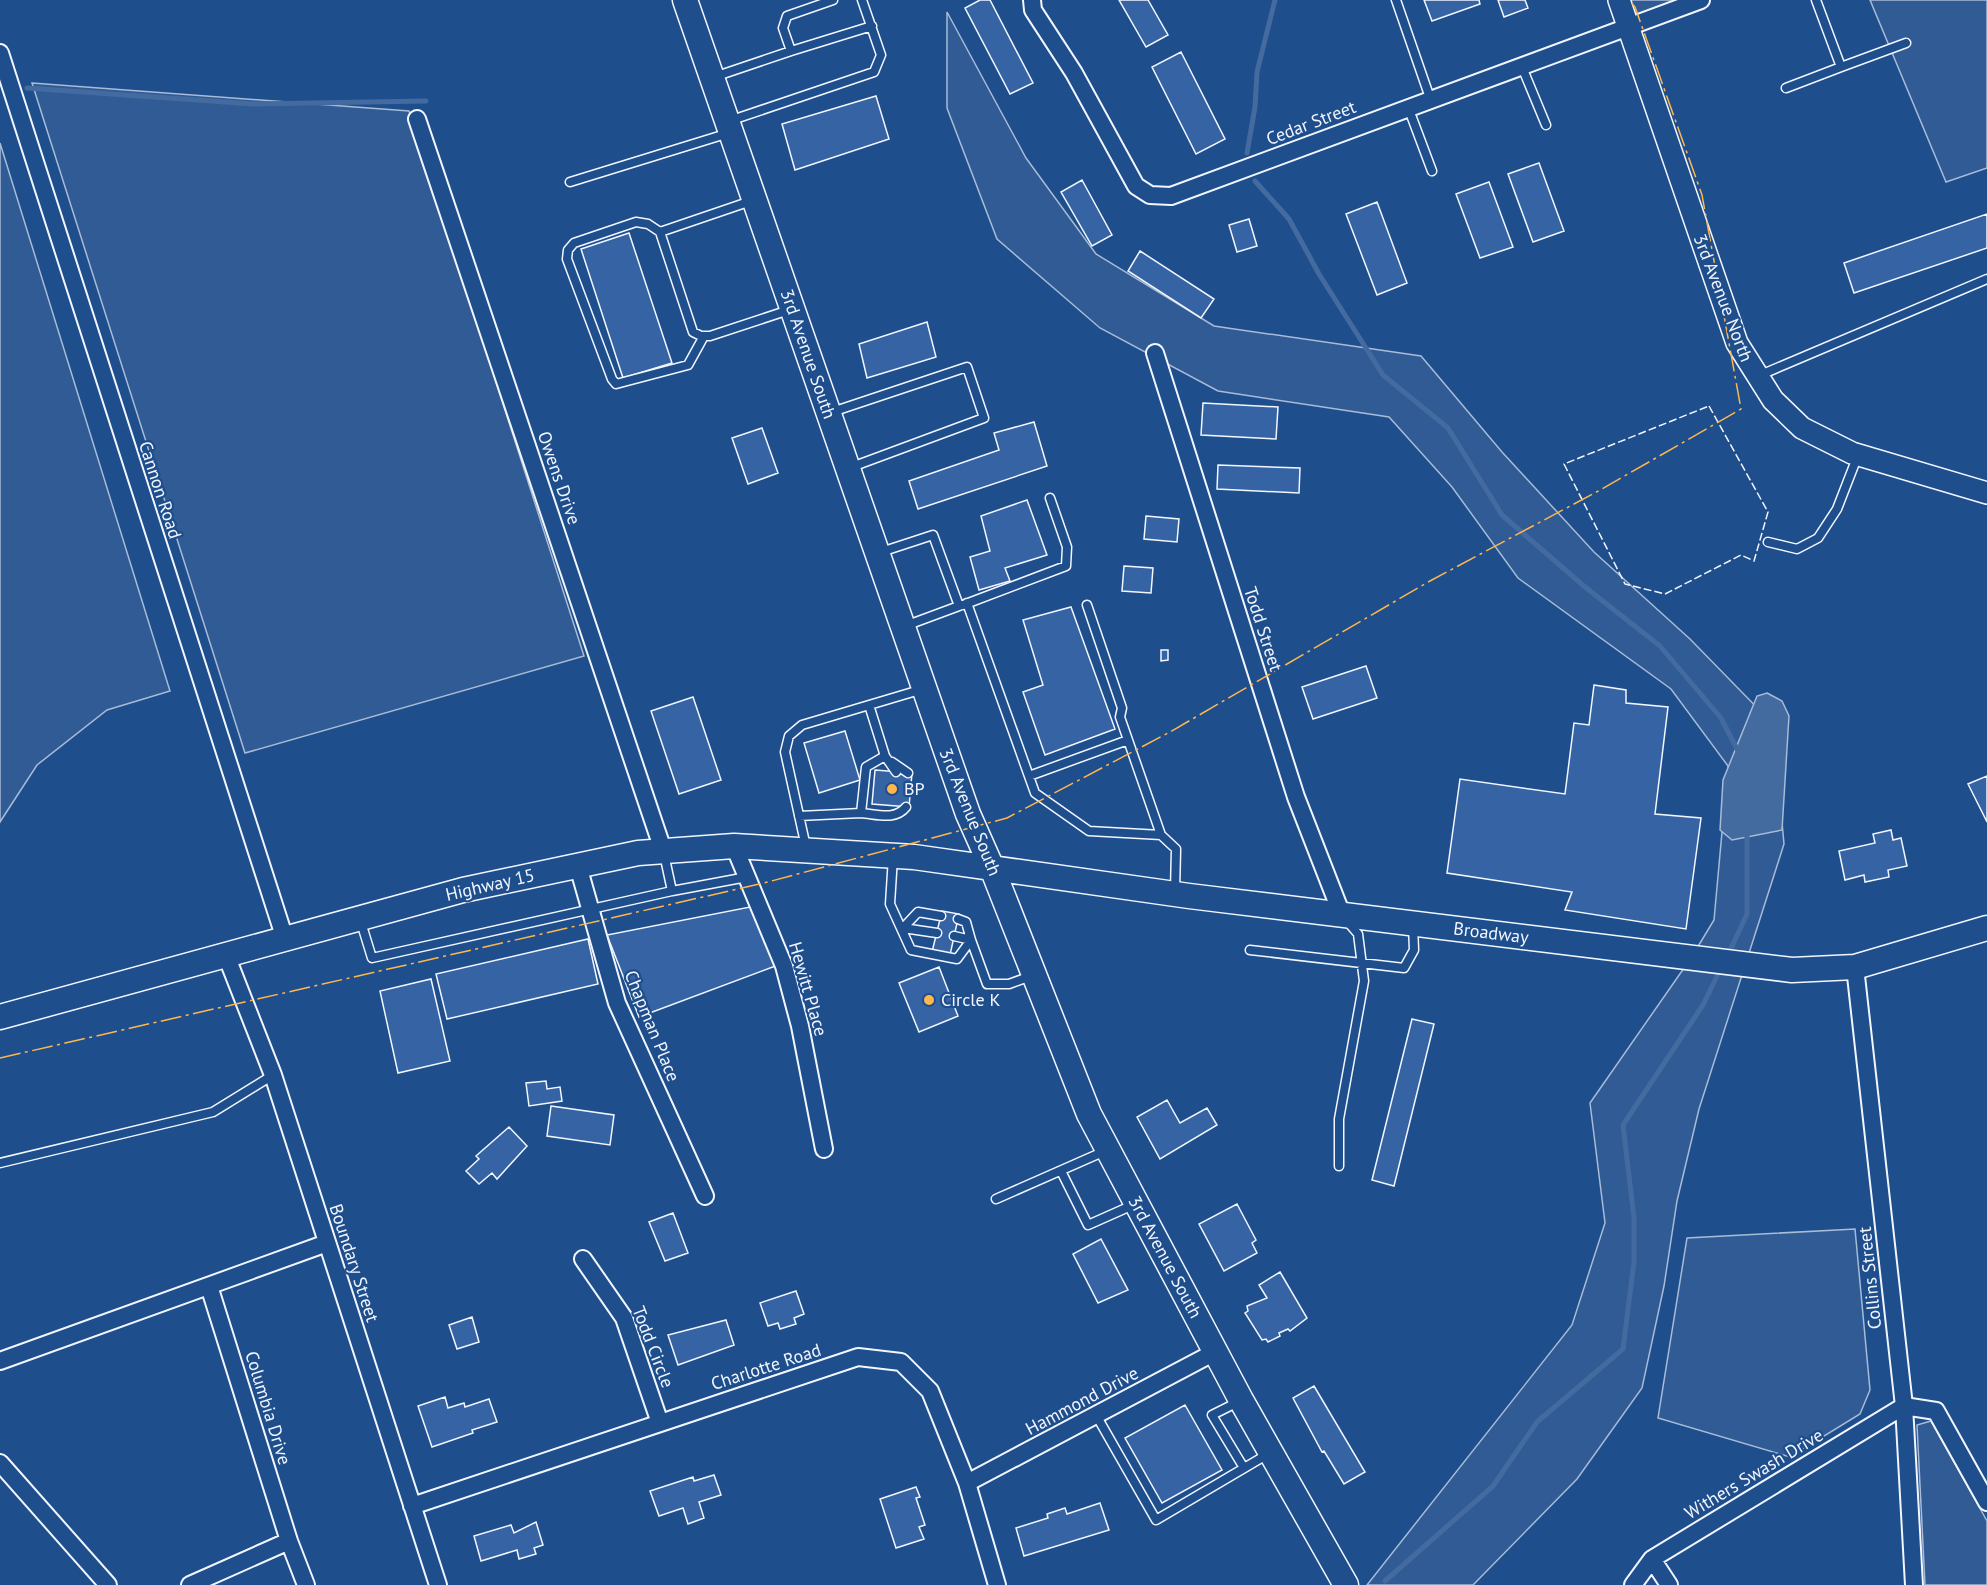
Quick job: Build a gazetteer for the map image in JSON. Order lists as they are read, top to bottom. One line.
{"streets":{"main road":["3rd Avenue South","Highway 15","Broadway"],"street":["Cedar Street","3rd Avenue North","Owens Drive","Cannon Road","Todd Street","Hewitt Place","Chapman Place","Boundary Street","Collins Street","Todd Circle","Charlotte Road","Hammond Drive","Columbia Drive","Withers Swash Drive"]},"crossings":[["Cedar Street","3rd Avenue North"],["3rd Avenue South","Highway 15"],["3rd Avenue South","Broadway"],["3rd Avenue South","Hammond Drive"],["Owens Drive","Highway 15"],["Cannon Road","Highway 15"],["Todd Street","Broadway"],["Highway 15","Broadway"],["Highway 15","Hewitt Place"],["Highway 15","Chapman Place"],["Highway 15","Boundary Street"],["Broadway","Collins Street"],["Boundary Street","Charlotte Road"],["Collins Street","Withers Swash Drive"],["Todd Circle","Charlotte Road"],["Charlotte Road","Hammond Drive"]],"places":["BP","Circle K"]}
